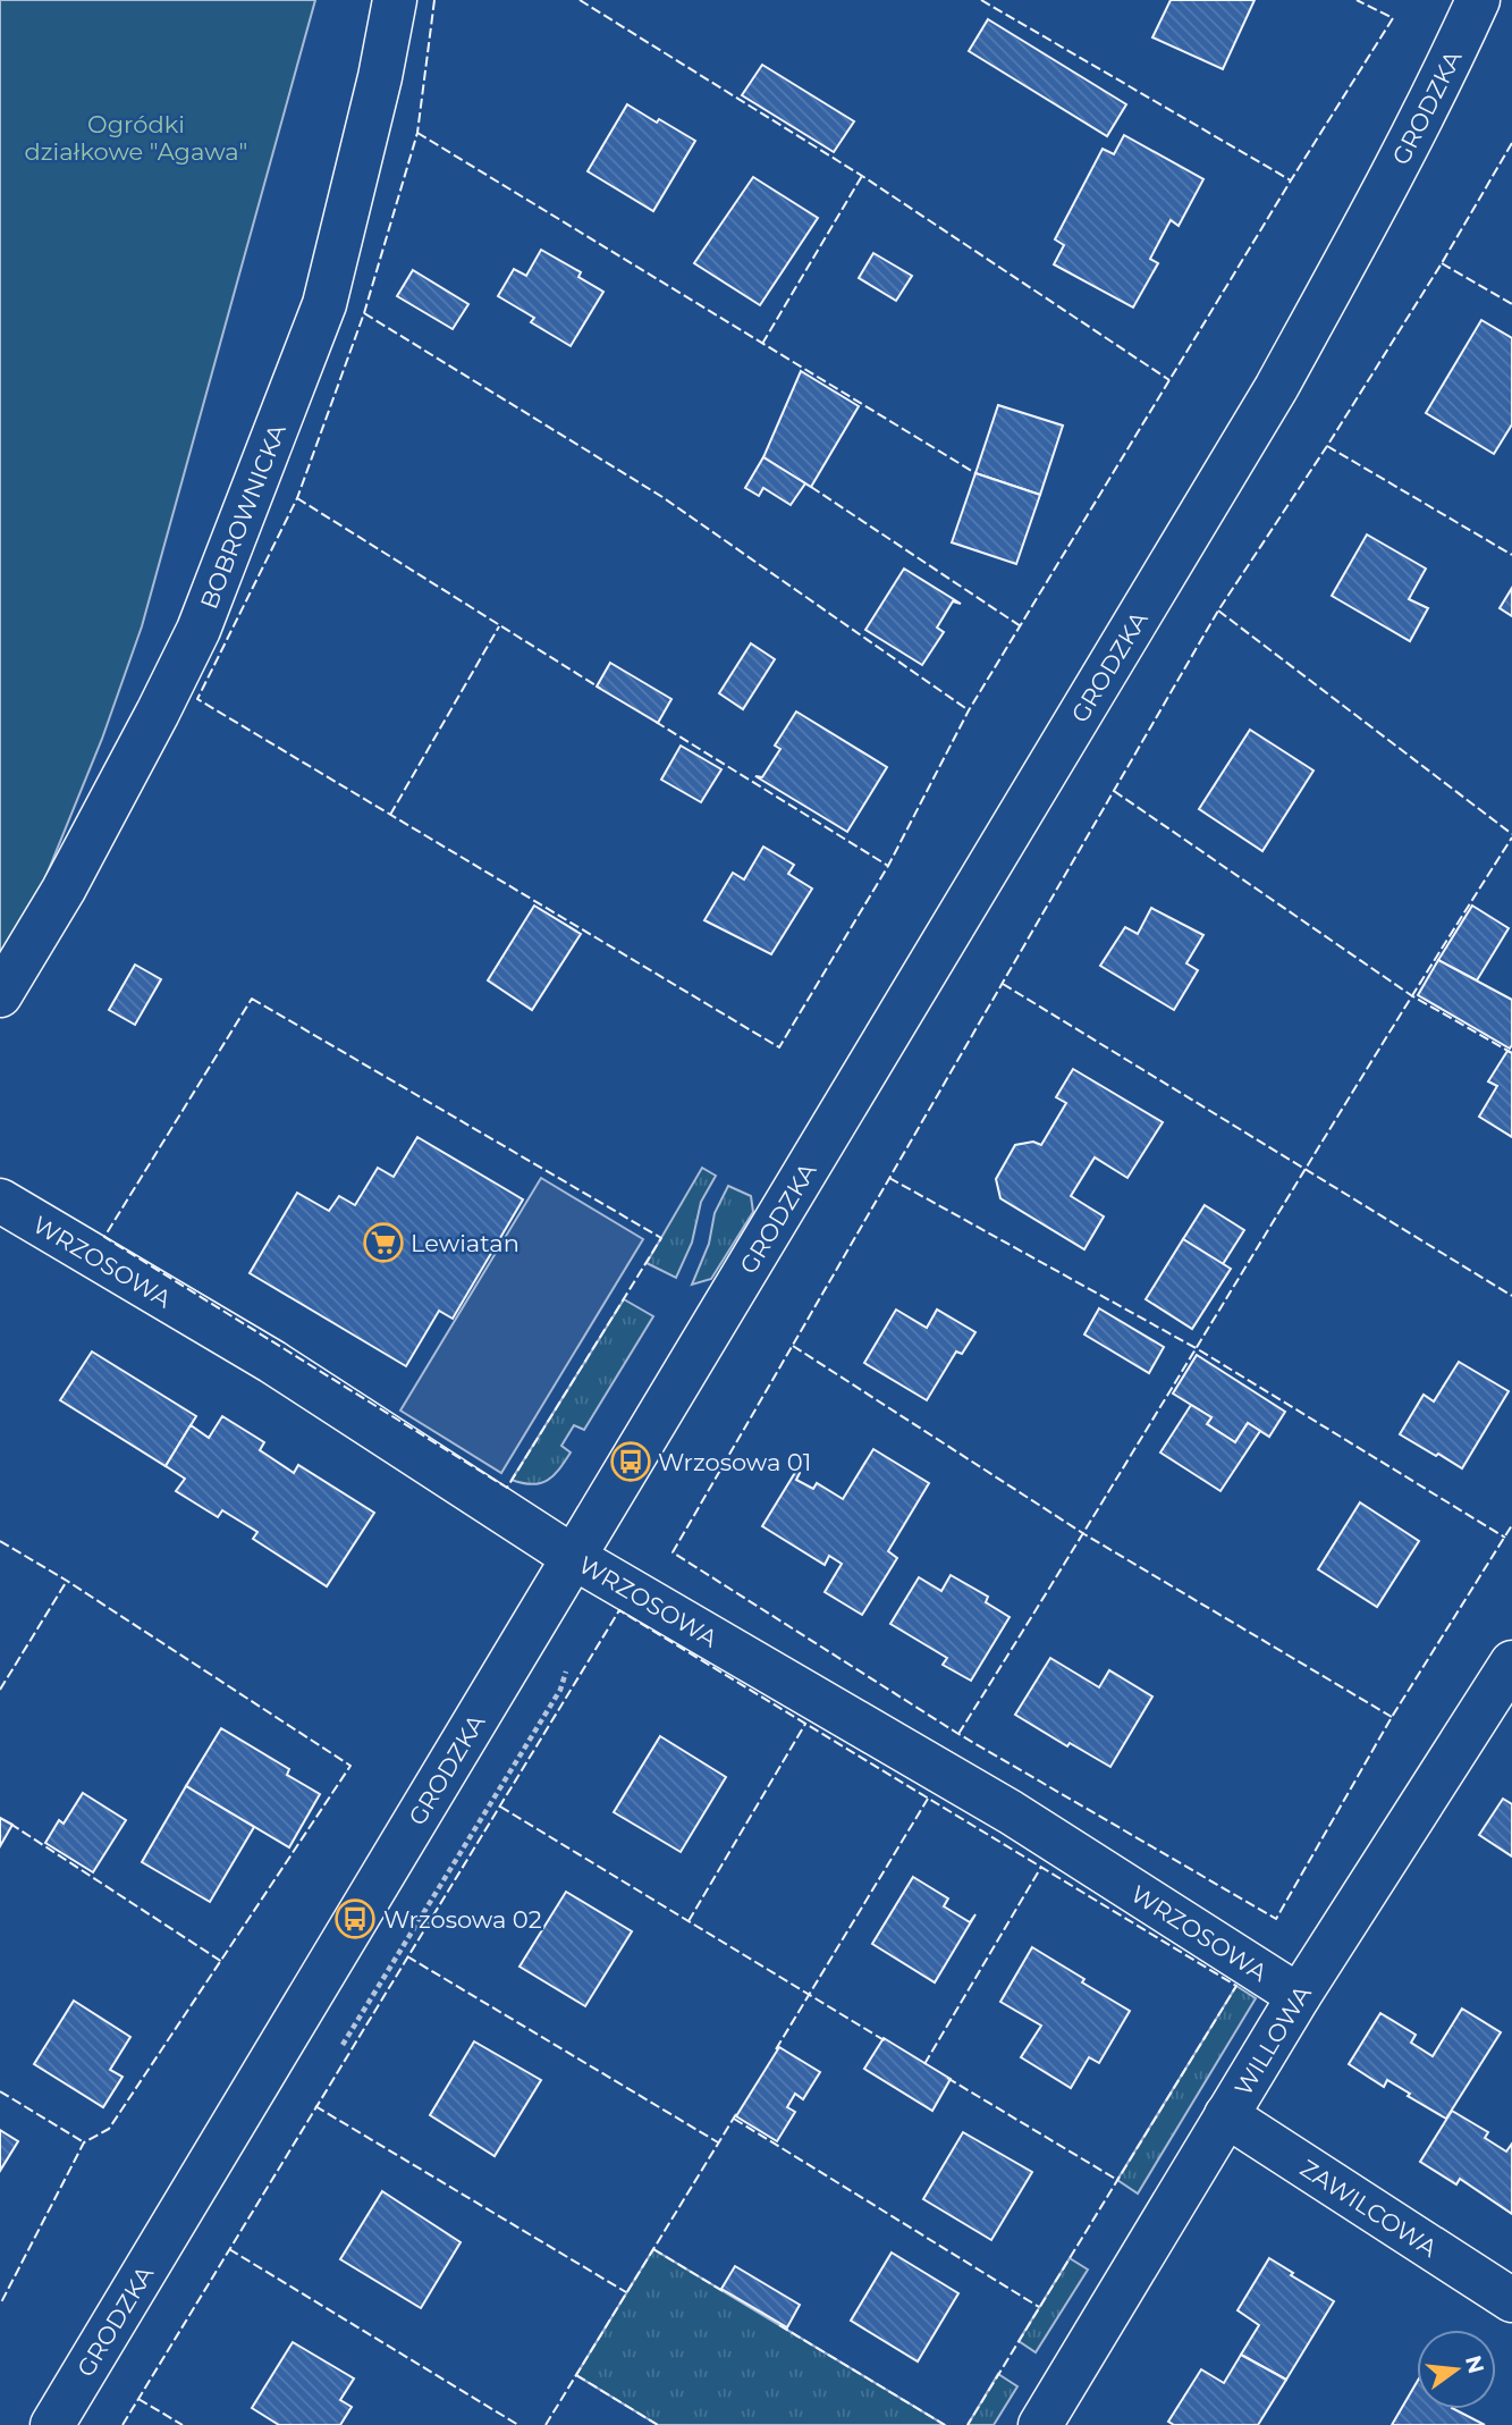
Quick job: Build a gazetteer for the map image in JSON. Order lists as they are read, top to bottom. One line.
{"streets":{"street":["GRODZKA","BOBROWNICKA","WRZOSOWA","WILLOWA","ZAWILCOWA"]},"crossings":[["GRODZKA","WRZOSOWA"],["WRZOSOWA","WILLOWA"],["WILLOWA","ZAWILCOWA"]],"parks":["Ogródki działkowe \"Agawa\""],"places":{"supermarket":["Lewiatan"],"bus stop":["Wrzosowa 01","Wrzosowa 02"]},"north":"right"}
